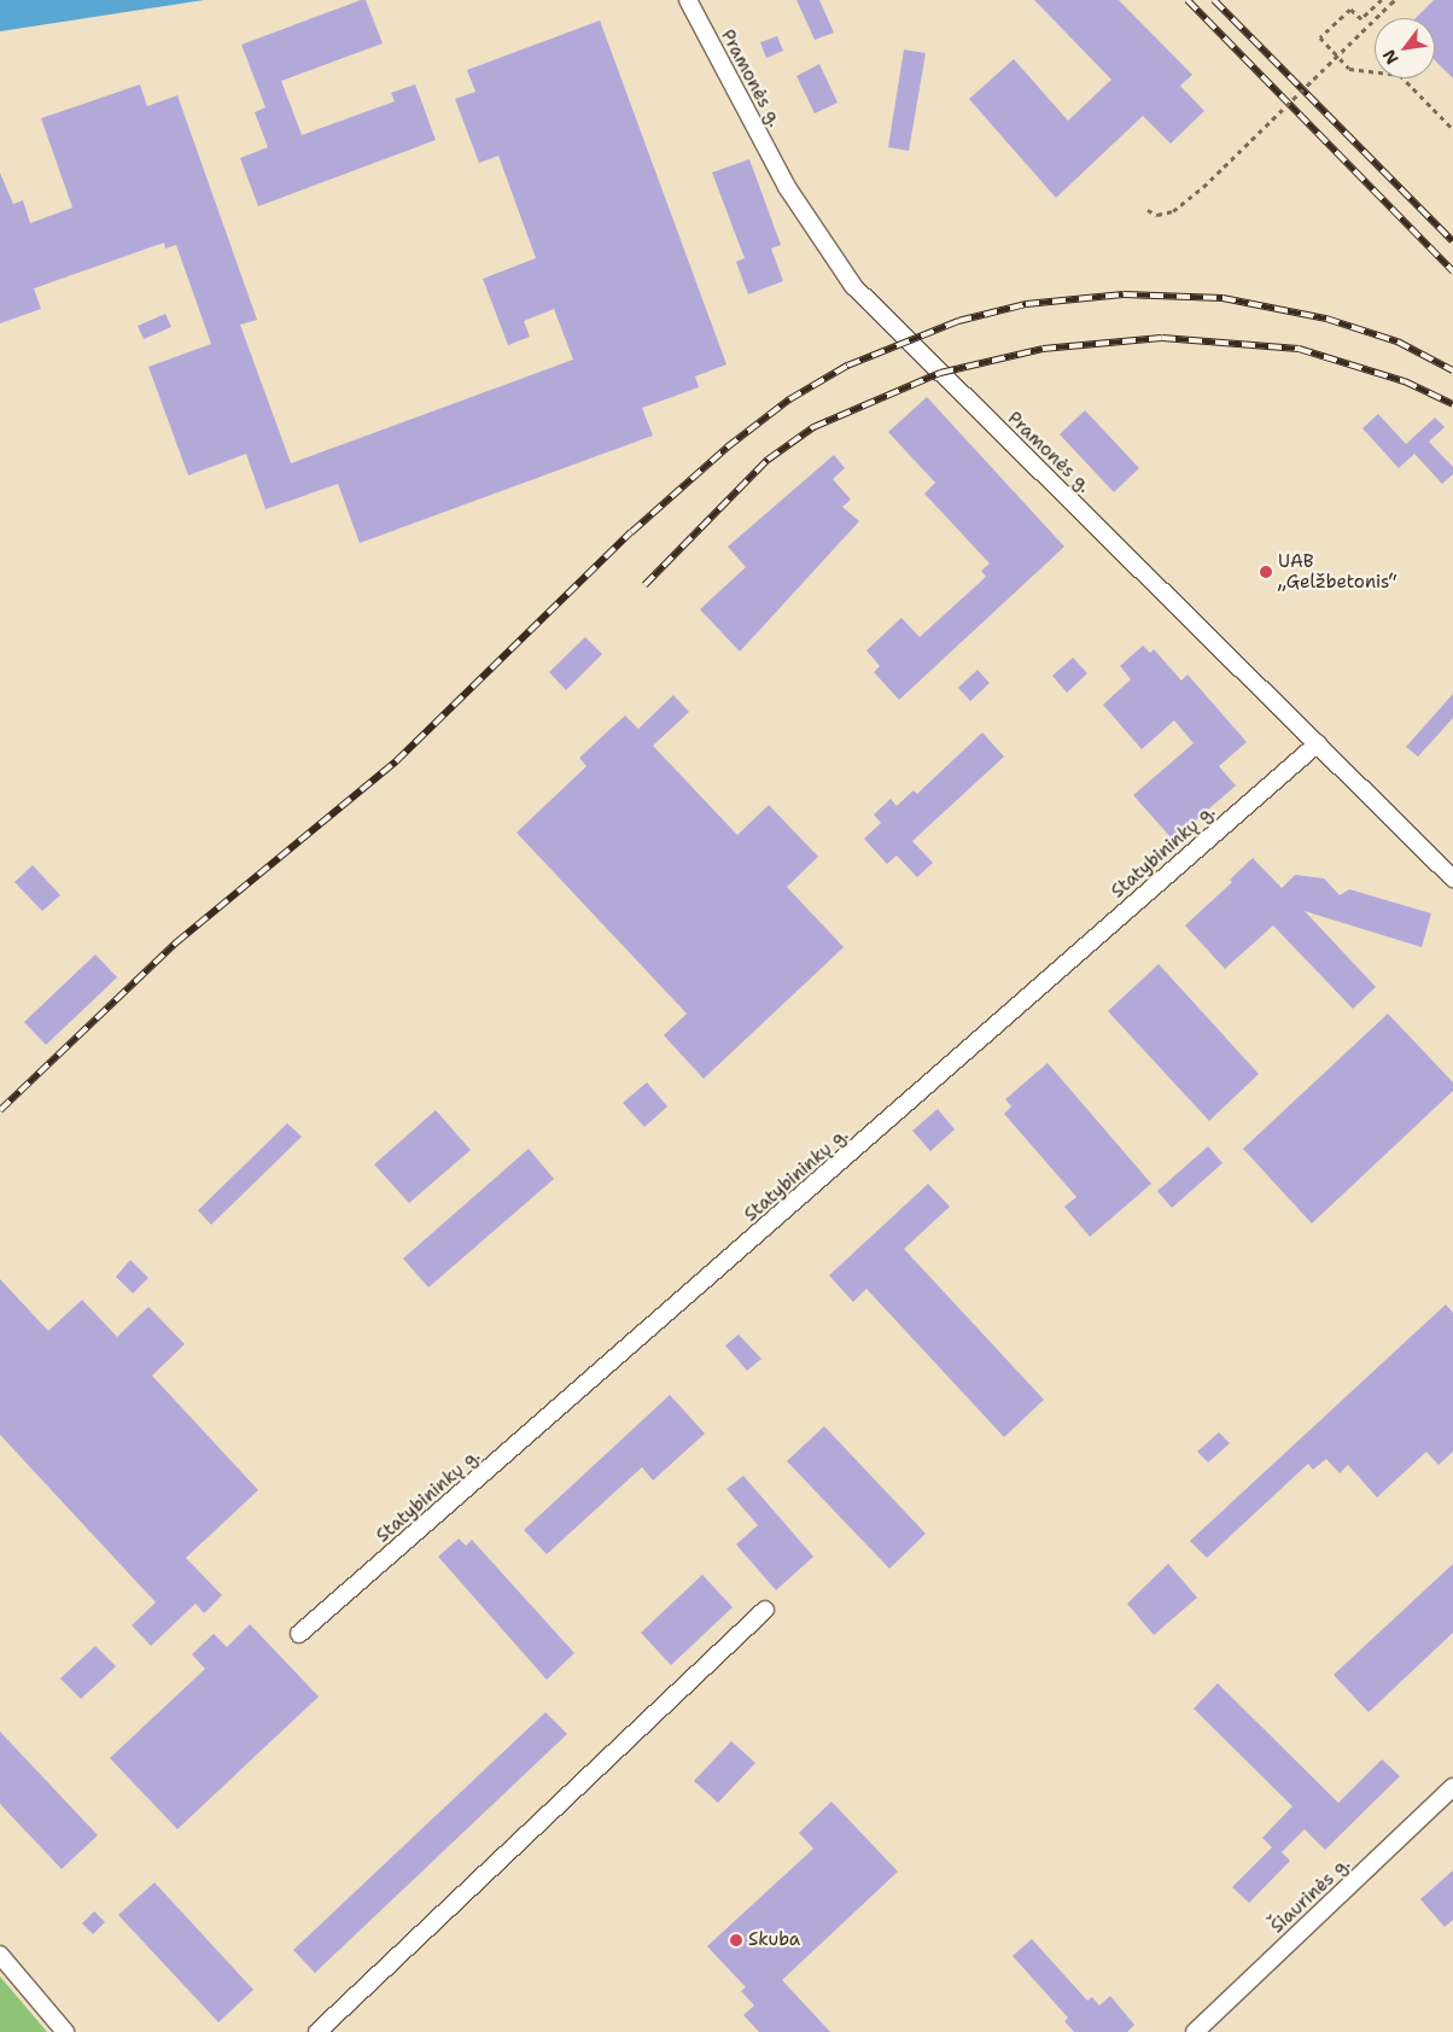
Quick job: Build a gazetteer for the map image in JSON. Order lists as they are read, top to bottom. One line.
{"streets":{"street":["Pramonės g.","Statybininkų g.","Šiaurinės g."]},"crossings":[["Pramonės g.","Statybininkų g."]],"places":["UAB „Gelžbetonis“","Skuba"],"north":"bottom left"}
